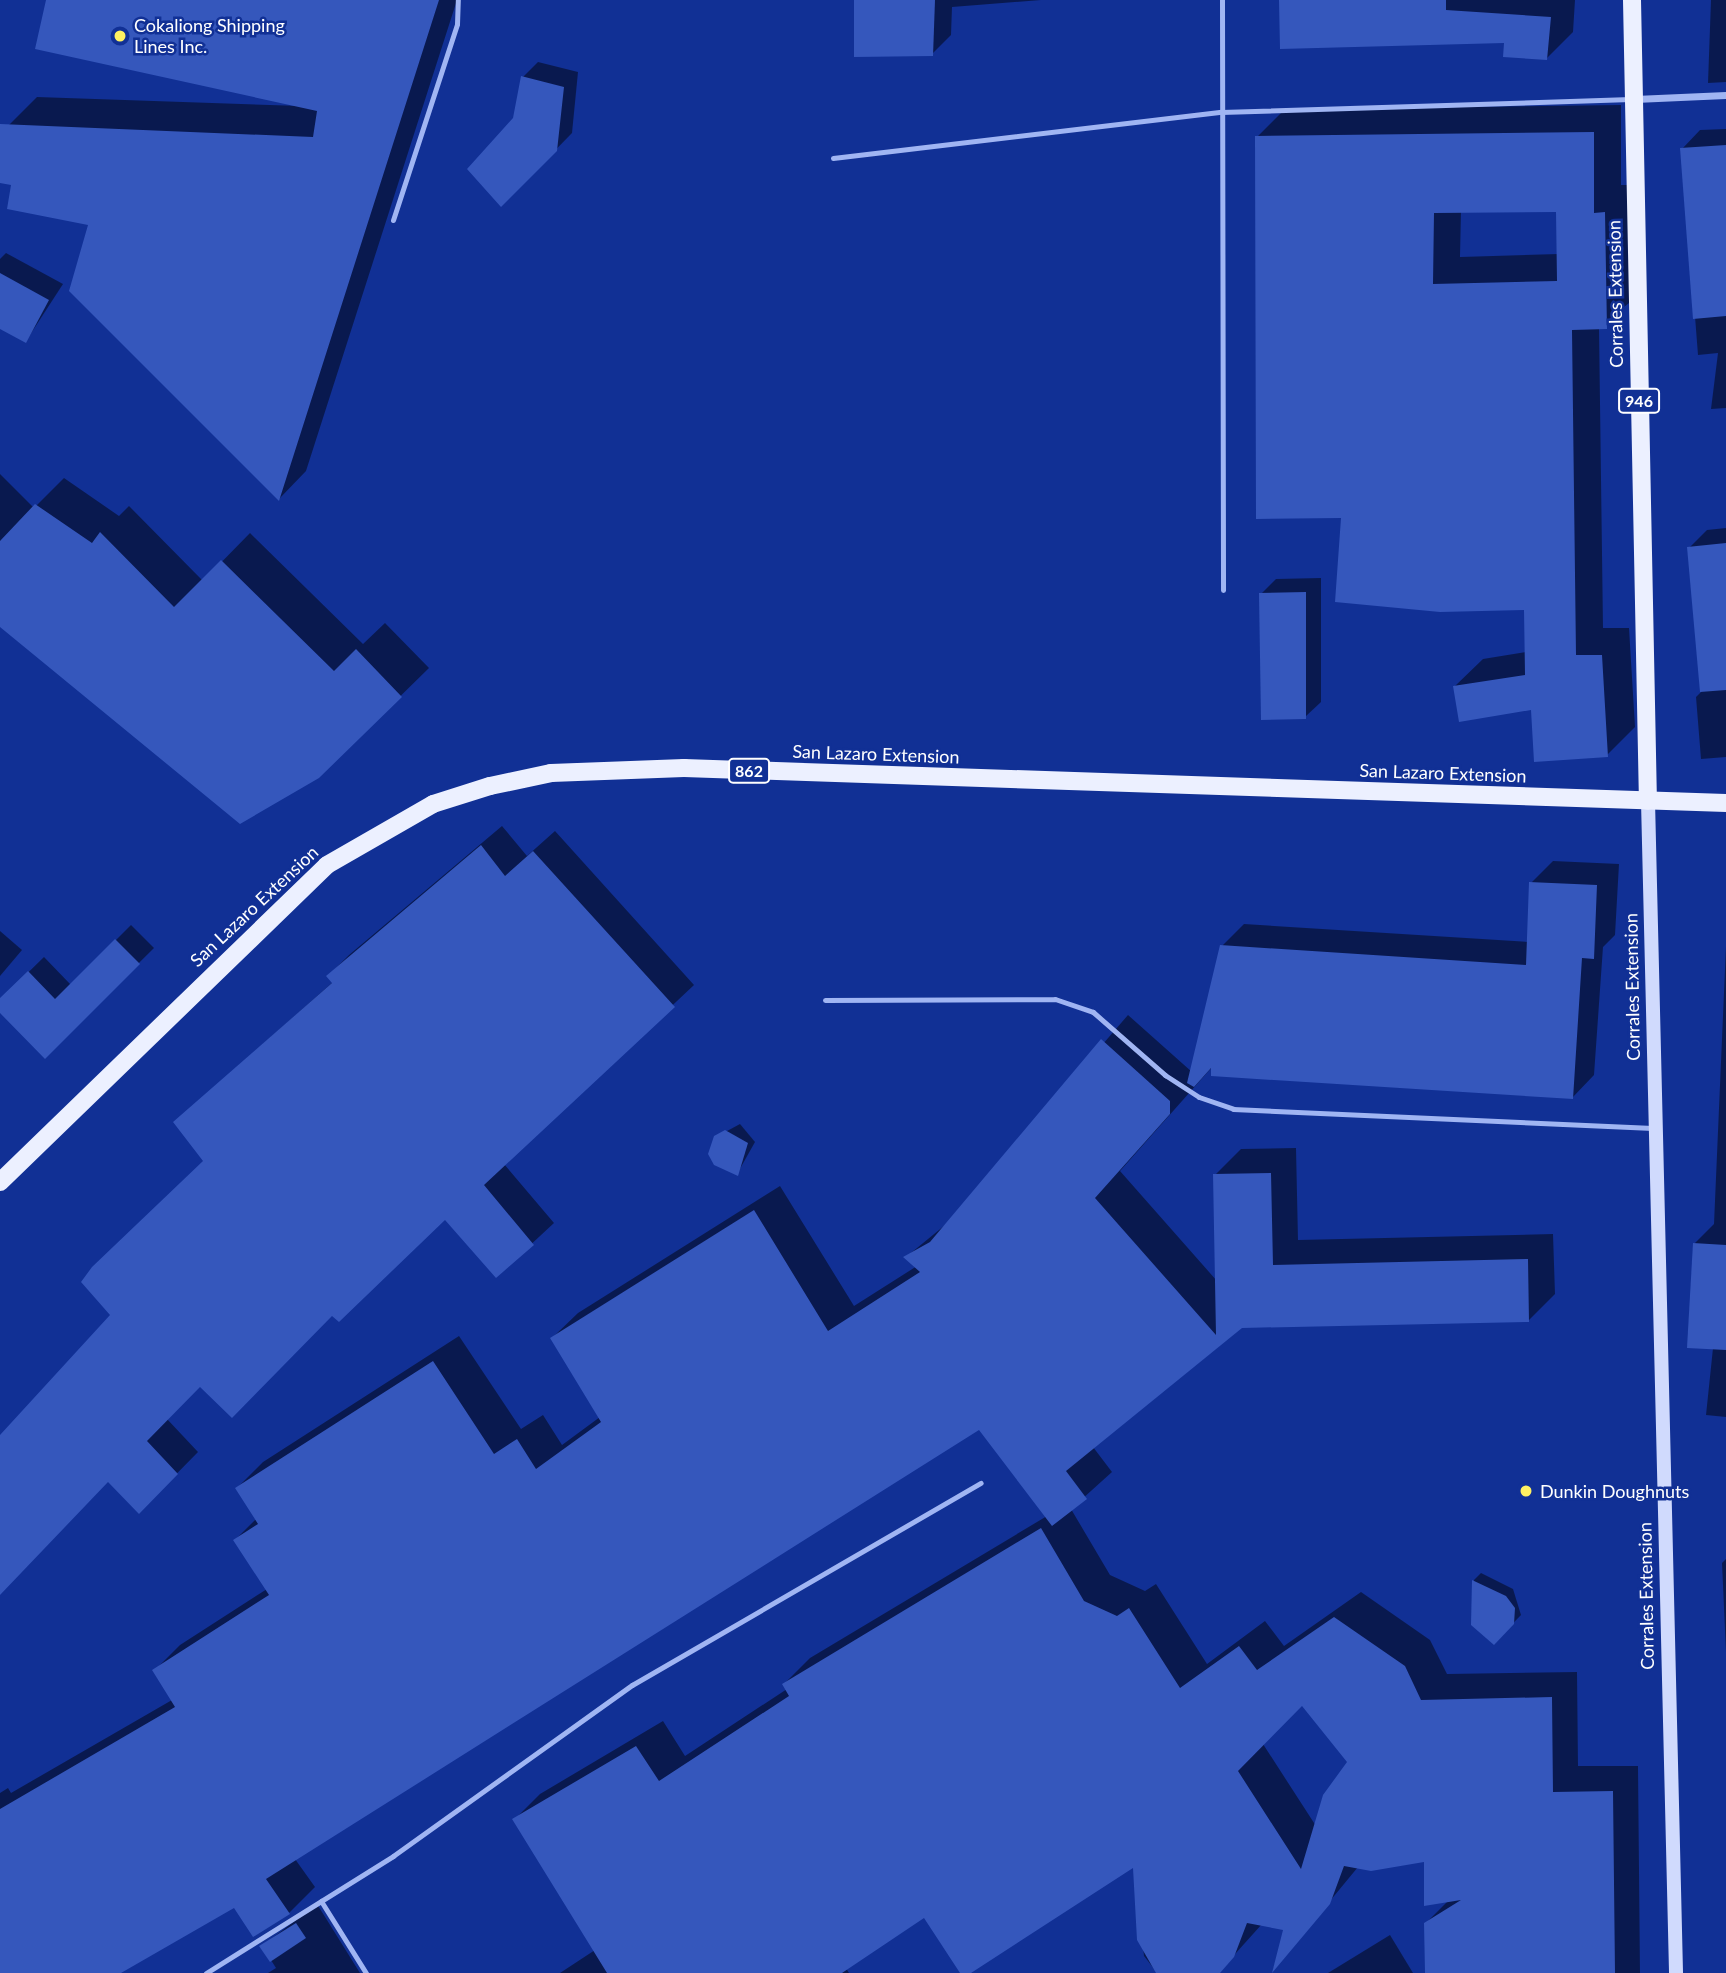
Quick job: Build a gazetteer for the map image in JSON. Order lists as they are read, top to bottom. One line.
{"streets":{"main road":["Corrales Extension","946","San Lazaro Extension","862"]},"crossings":[["Corrales Extension","San Lazaro Extension"],["Corrales Extension","862"],["San Lazaro Extension","862"]],"places":["Cokaliong Shipping Lines Inc.","Dunkin Doughnuts"]}
